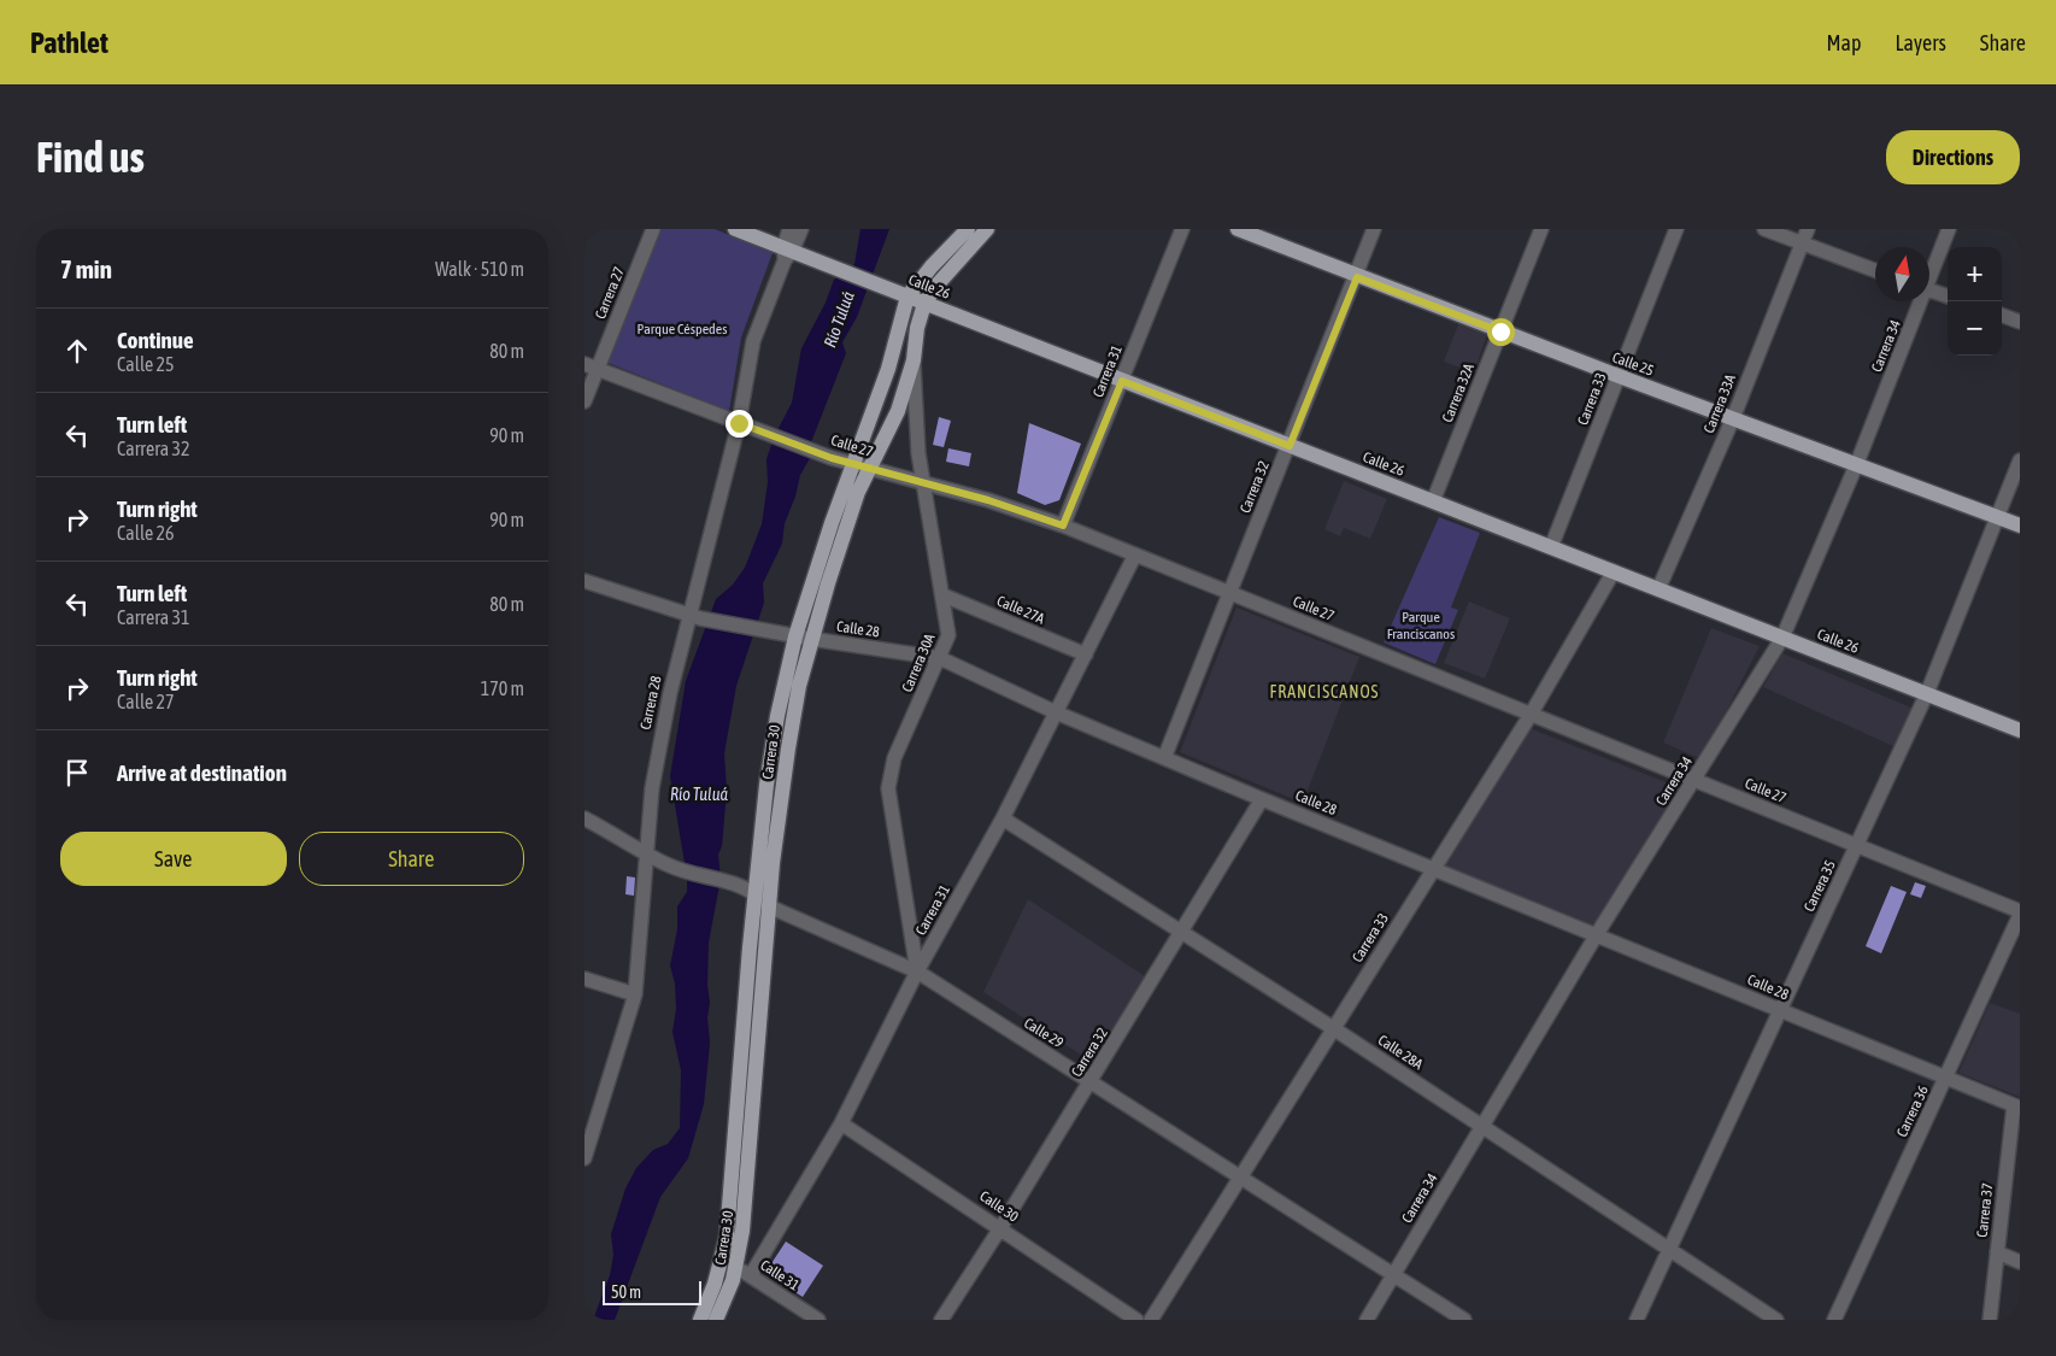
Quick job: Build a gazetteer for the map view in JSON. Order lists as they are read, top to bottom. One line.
{"streets":{"main road":["Calle 26","Calle 25","Carrera 30"],"street":["Carrera 27","Carrera 34","Carrera 31","Carrera 32A","Carrera 33","Carrera 33A","Calle 27","Carrera 32","Calle 27A","Calle 28","Carrera 30A","Carrera 28","Carrera 35","Calle 29","Calle 28A","Carrera 36","Calle 30","Carrera 37","Calle 31"]},"crossings":[["Calle 26","Carrera 34"],["Calle 26","Carrera 31"],["Calle 26","Carrera 32A"],["Calle 26","Carrera 33"],["Calle 26","Carrera 33A"],["Calle 26","Carrera 32"],["Calle 26","Carrera 28"],["Calle 26","Carrera 30"],["Calle 26","Carrera 35"],["Carrera 27","Calle 27"],["Carrera 34","Calle 25"],["Carrera 34","Calle 27"],["Carrera 34","Calle 28"],["Carrera 34","Calle 29"],["Carrera 34","Calle 28A"],["Calle 25","Carrera 32A"],["Calle 25","Carrera 33"],["Calle 25","Carrera 33A"],["Calle 25","Carrera 32"],["Calle 25","Carrera 35"],["Carrera 31","Calle 27"],["Carrera 31","Calle 27A"],["Carrera 31","Calle 28"],["Carrera 31","Carrera 30A"],["Carrera 31","Carrera 30"],["Carrera 31","Calle 29"],["Carrera 31","Calle 28A"],["Carrera 31","Calle 30"],["Carrera 31","Calle 31"],["Carrera 33","Calle 27"],["Carrera 33","Calle 28"],["Carrera 33","Calle 29"],["Carrera 33","Calle 28A"],["Calle 27","Carrera 32"],["Calle 27","Carrera 30A"],["Calle 27","Carrera 28"],["Calle 27","Carrera 30"],["Calle 27","Carrera 35"],["Calle 27","Carrera 36"],["Carrera 32","Calle 28"],["Carrera 32","Calle 29"],["Carrera 32","Calle 28A"],["Carrera 32","Calle 30"],["Calle 27A","Carrera 30A"],["Calle 28","Carrera 30A"],["Calle 28","Carrera 28"],["Calle 28","Carrera 30"],["Calle 28","Carrera 35"],["Calle 28","Carrera 36"],["Calle 28","Carrera 37"],["Carrera 30A","Carrera 30"],["Carrera 30A","Calle 29"],["Carrera 28","Calle 29"],["Carrera 30","Calle 29"],["Carrera 30","Calle 31"],["Carrera 35","Calle 28A"]],"districts":["FRANCISCANOS"],"water":["Río Tuluá"],"parks":["Parque Céspedes","Parque Franciscanos"],"scale_bar":"50 m","north":"top","page":{"header":"Pathlet","nav":["Map","Layers","Share"],"buttons":["Directions",["Save","Share"]],"title":"Find us","heading":["7 min","Walk · 510 m"],"map_buttons":["+","−"],"list":[["Continue","Calle 25","80 m"],["Turn left","Carrera 32","90 m"],["Turn right","Calle 26","90 m"],["Turn left","Carrera 31","80 m"],["Turn right","Calle 27","170 m"],"Arrive at destination"],"scale":"50 m"}}
